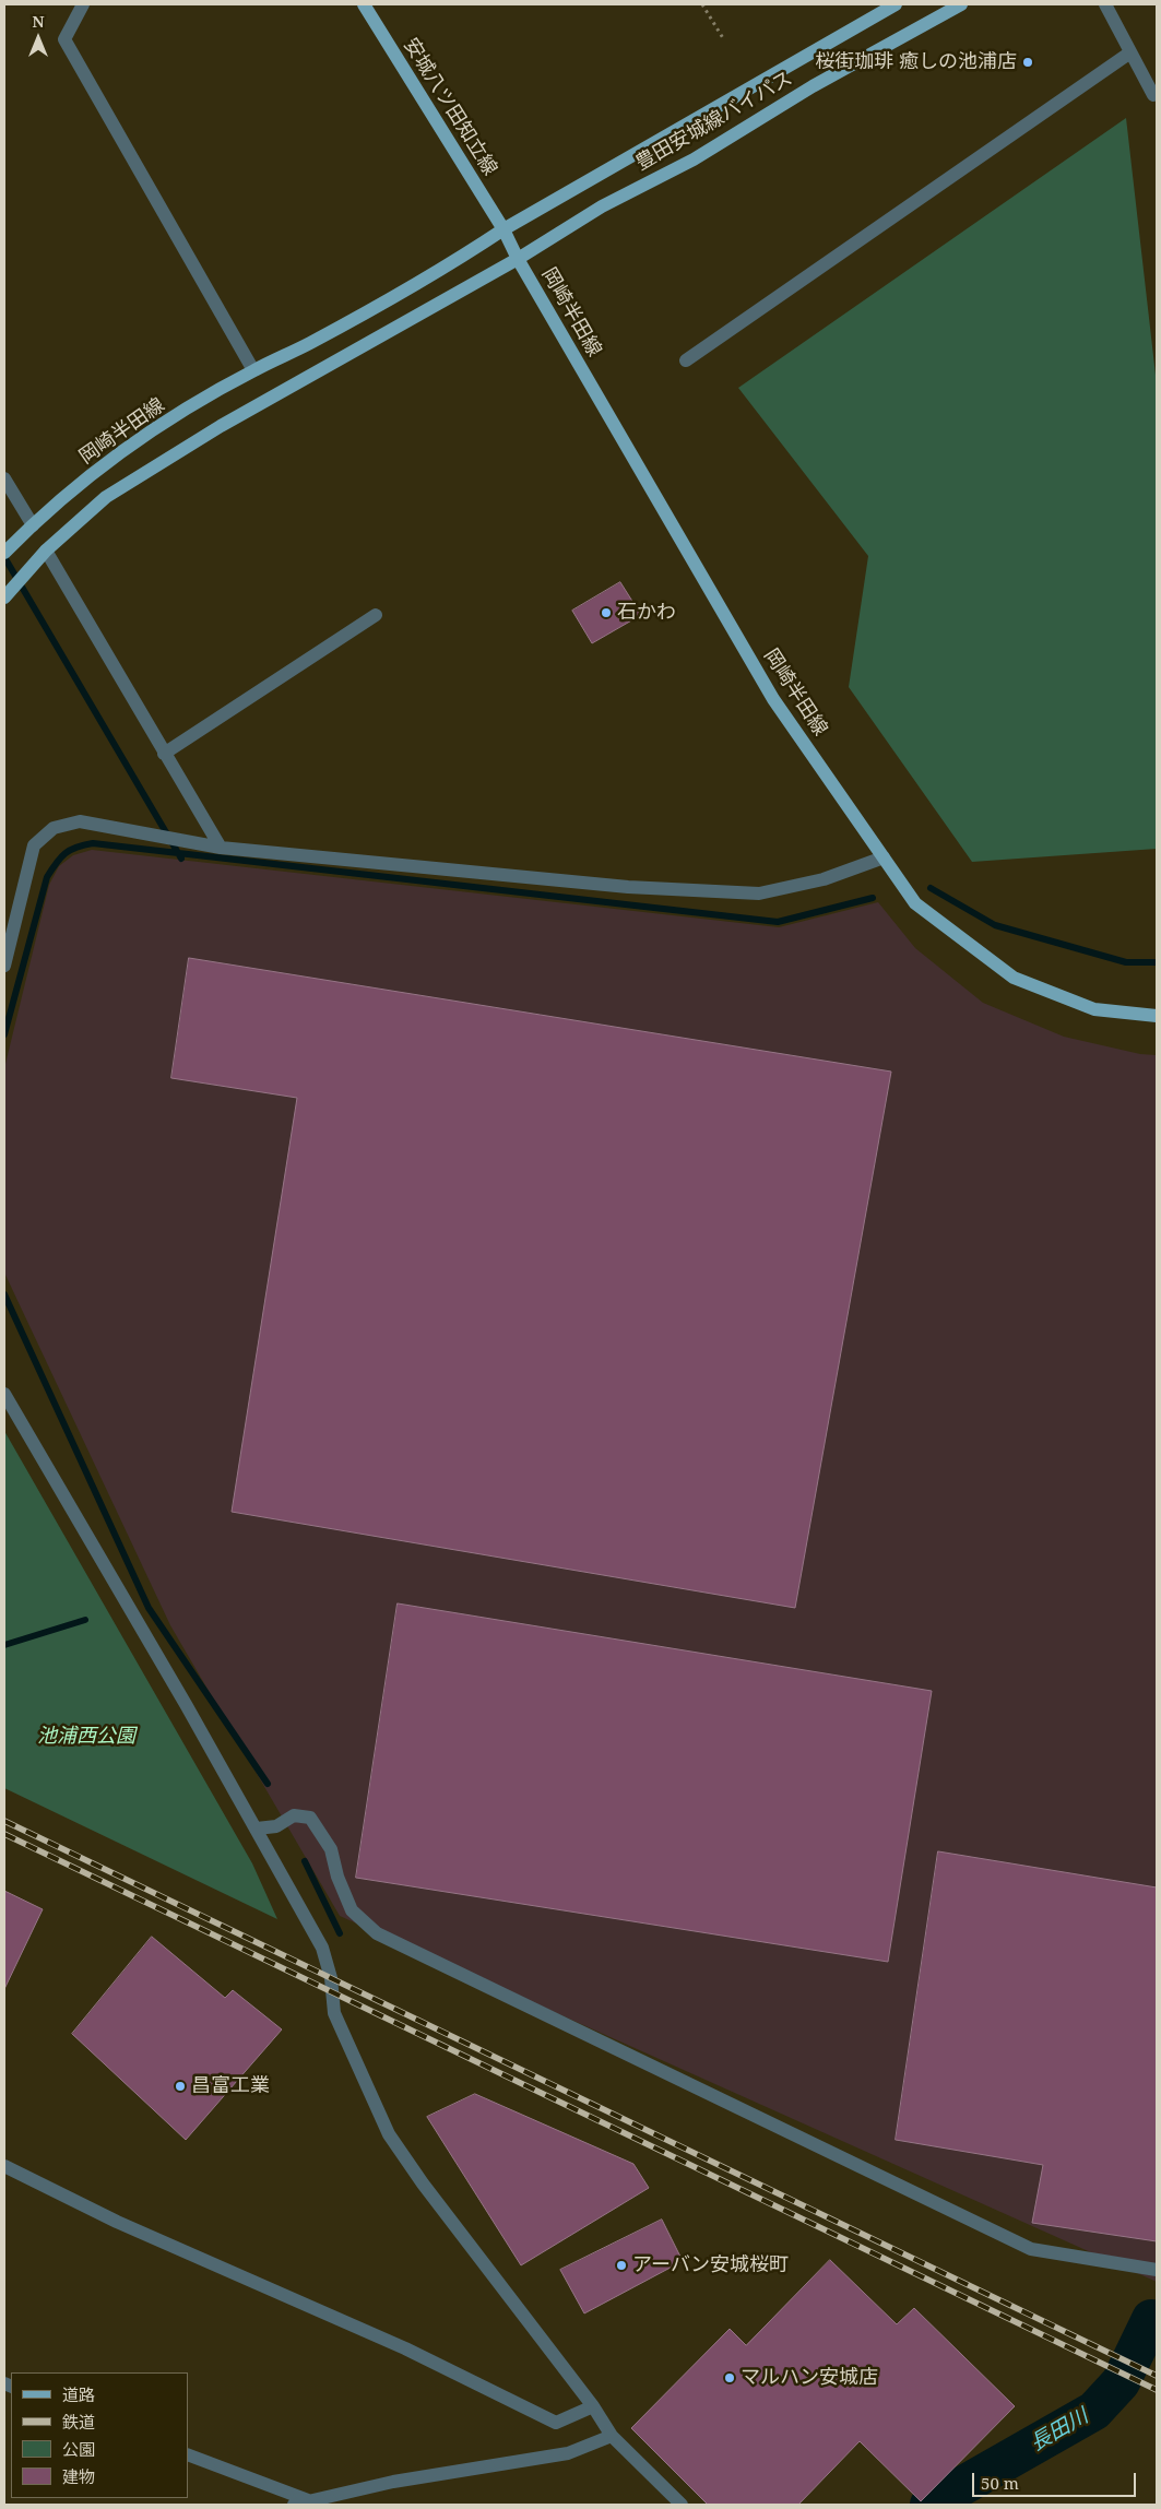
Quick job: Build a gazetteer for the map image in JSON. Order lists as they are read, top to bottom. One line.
{"streets":{"main road":["安城八ツ田知立線","豊田安城線バイパス","岡崎半田線"]},"crossings":[["安城八ツ田知立線","豊田安城線バイパス"],["安城八ツ田知立線","岡崎半田線"],["豊田安城線バイパス","岡崎半田線"]],"water":["長田川"],"parks":["池浦西公園"],"places":["桜街珈琲 癒しの池浦店","石かわ","昌富工業","アーバン安城桜町","マルハン安城店"],"legend":["道路","鉄道","公園","建物"],"scale_bar":"50 m","north":"top"}
